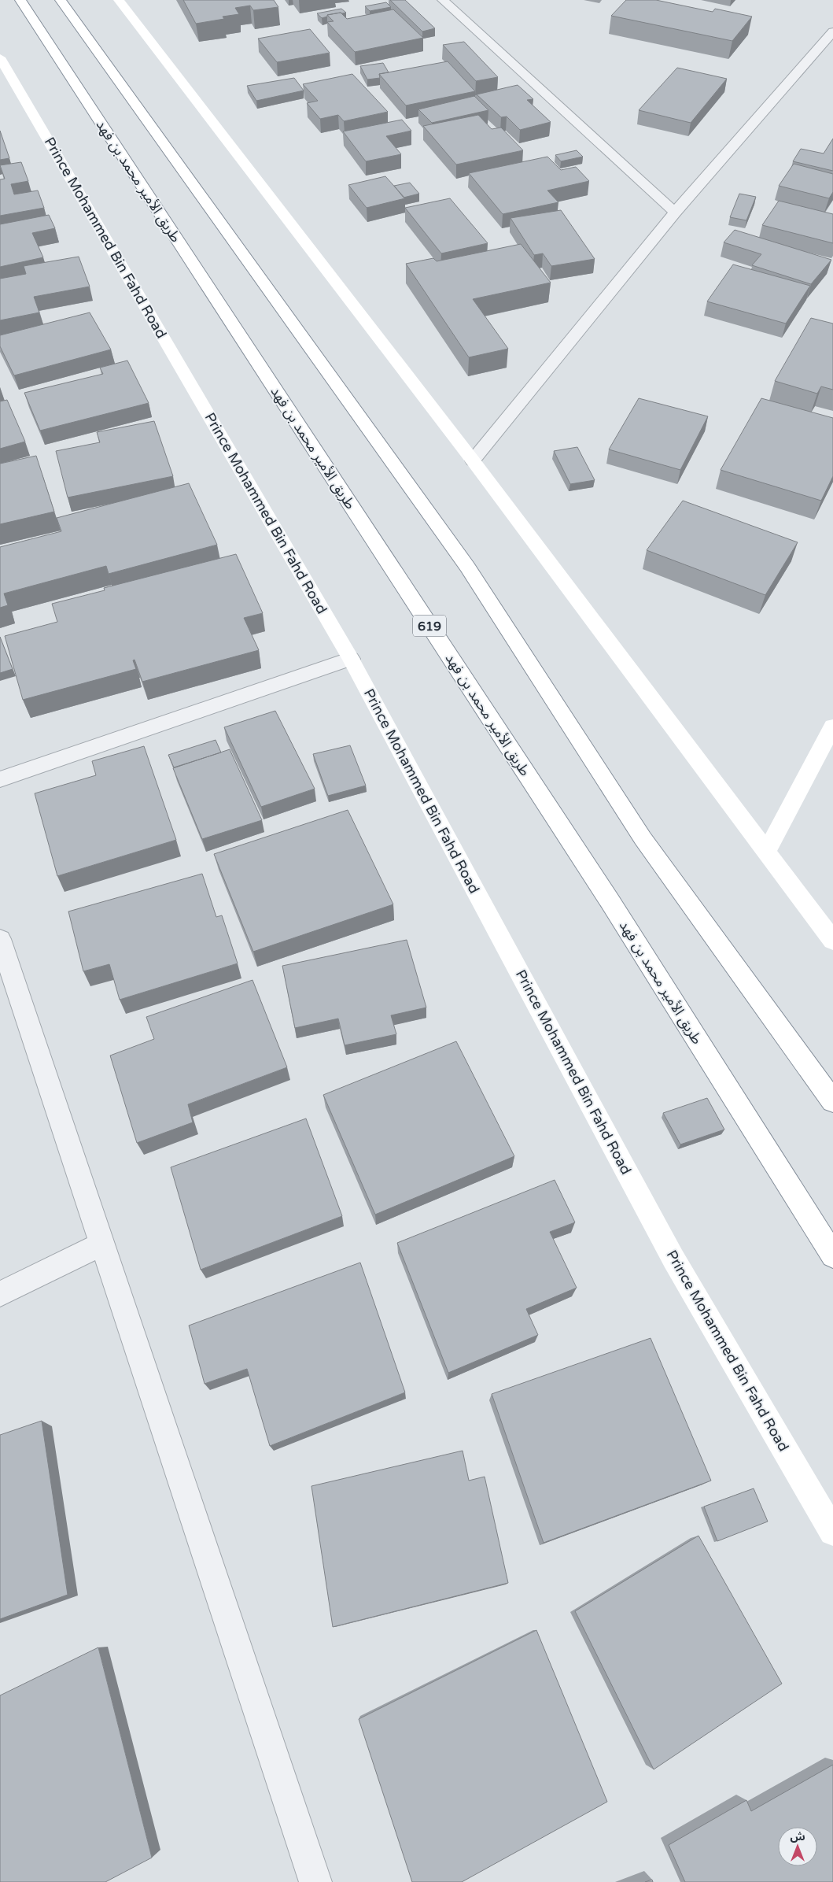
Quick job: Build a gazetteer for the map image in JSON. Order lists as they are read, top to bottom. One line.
{"streets":{"main road":["طريق الأمير محمد بن فهد","Prince Mohammed Bin Fahd Road","619"]},"north":"top"}
